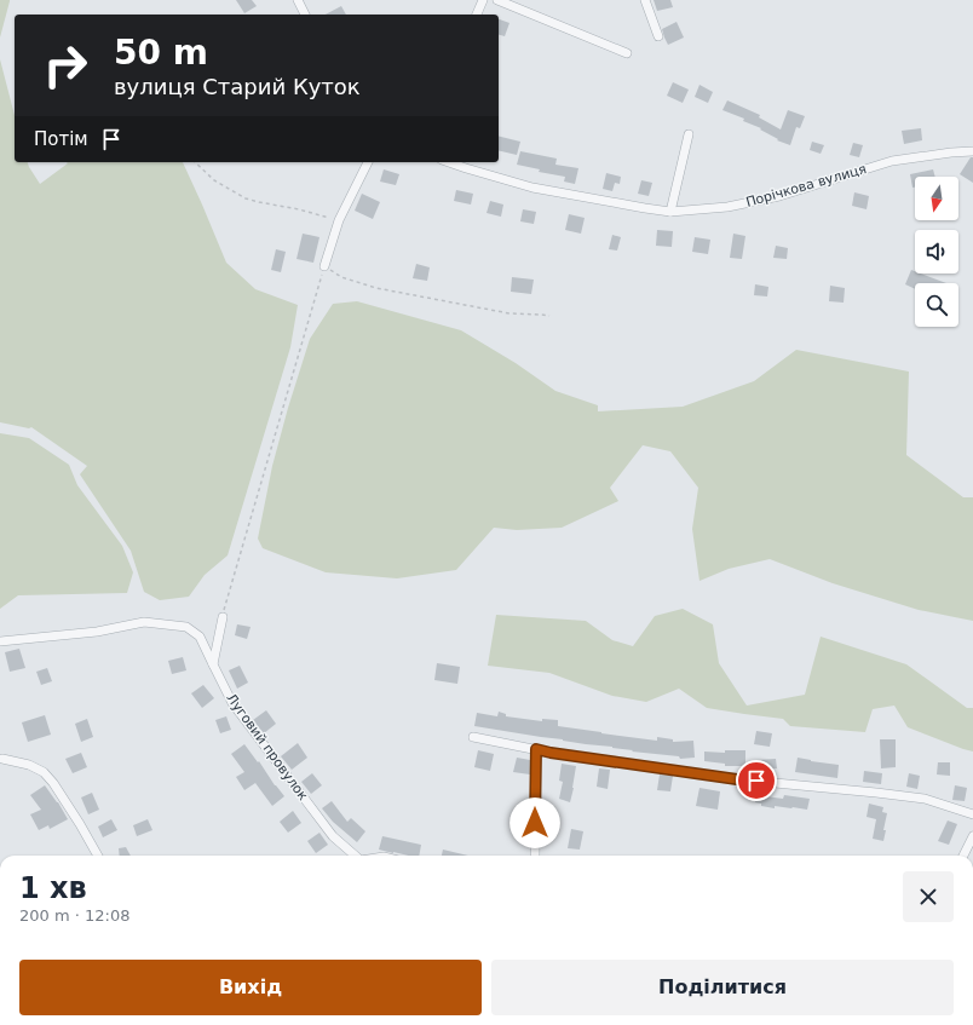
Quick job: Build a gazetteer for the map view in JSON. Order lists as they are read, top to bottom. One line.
{"streets":{"street":["Порічкова вулиця","Луговий провулок"]},"north":"bottom","page":{"turn":["50 m","вулиця Старий Куток"],"then":"Потім","heading":["1 хв","200 m · 12:08"],"buttons":["Вихід","Поділитися"]}}
